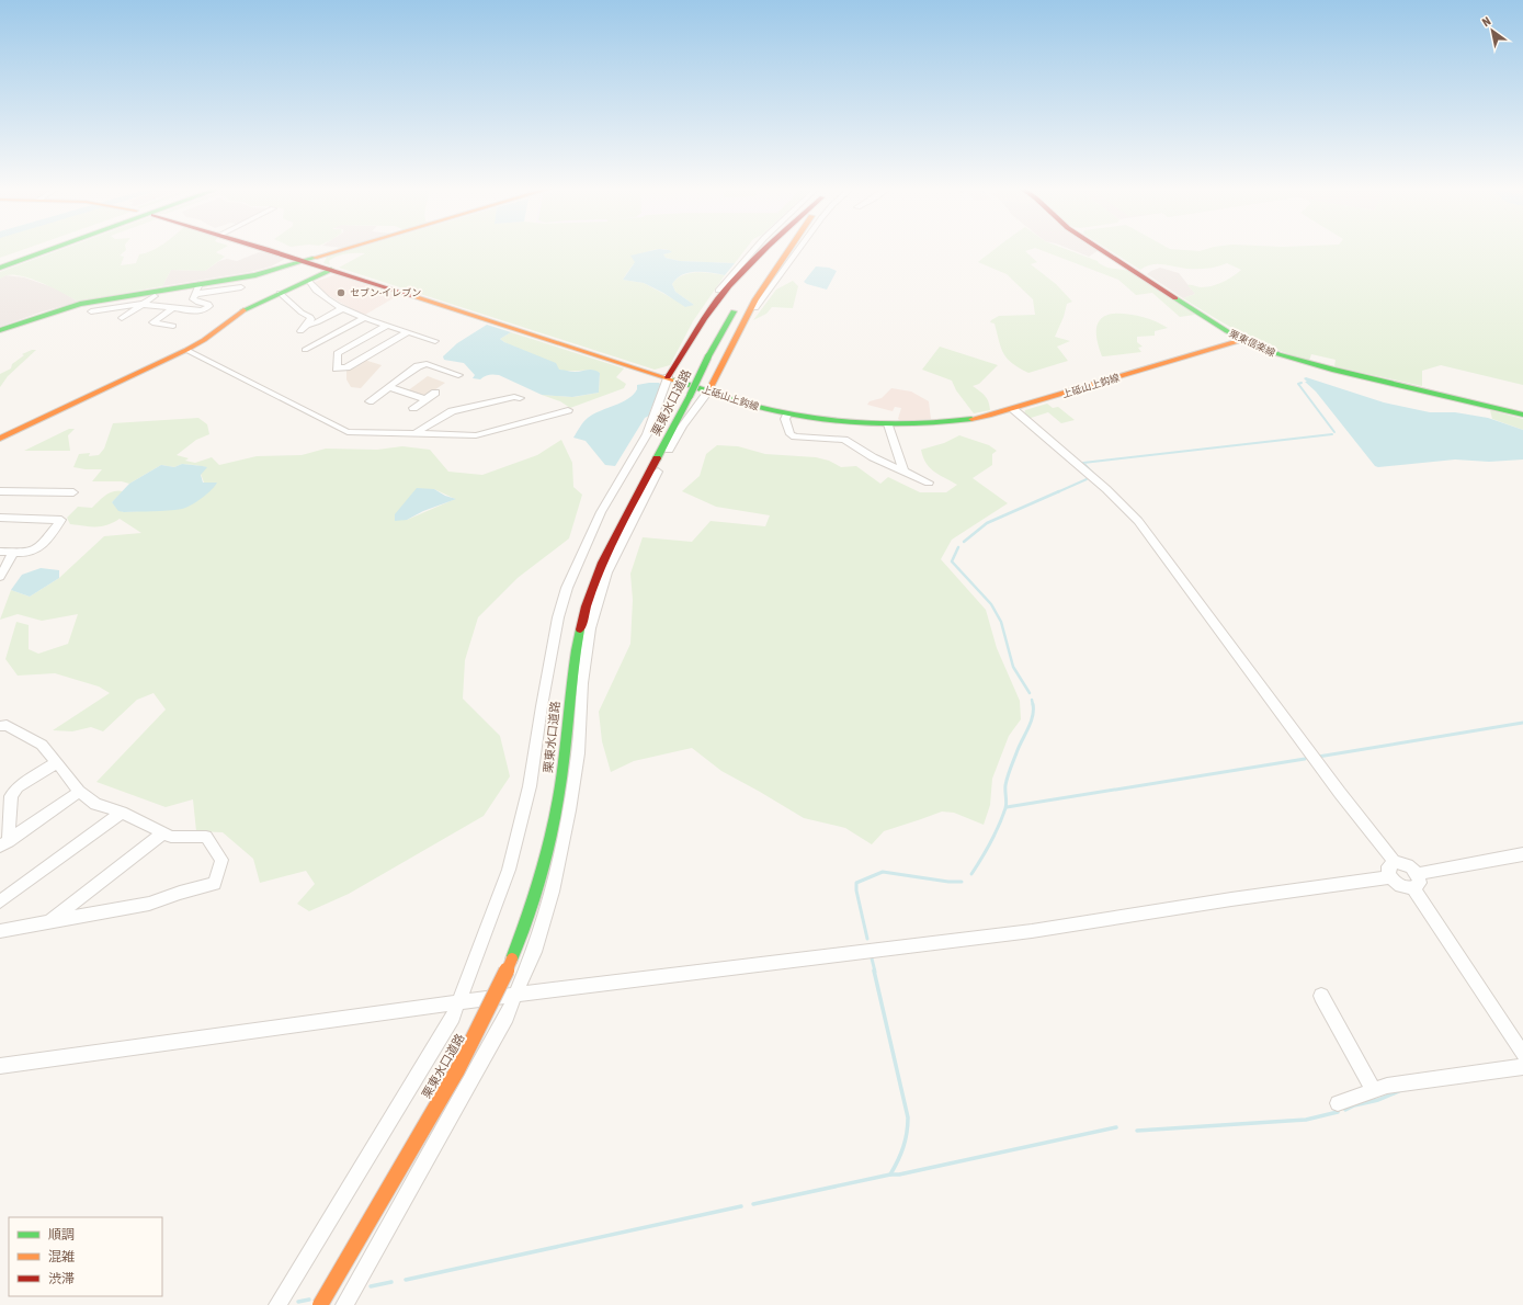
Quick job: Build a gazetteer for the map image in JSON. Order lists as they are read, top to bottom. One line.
{"streets":{"main road":["栗東信楽線","上砥山上鈎線","栗東水口道路"]},"crossings":[["栗東信楽線","上砥山上鈎線"]],"places":["セブン-イレブン"],"legend":["順調","混雑","渋滞"],"north":"top left"}
